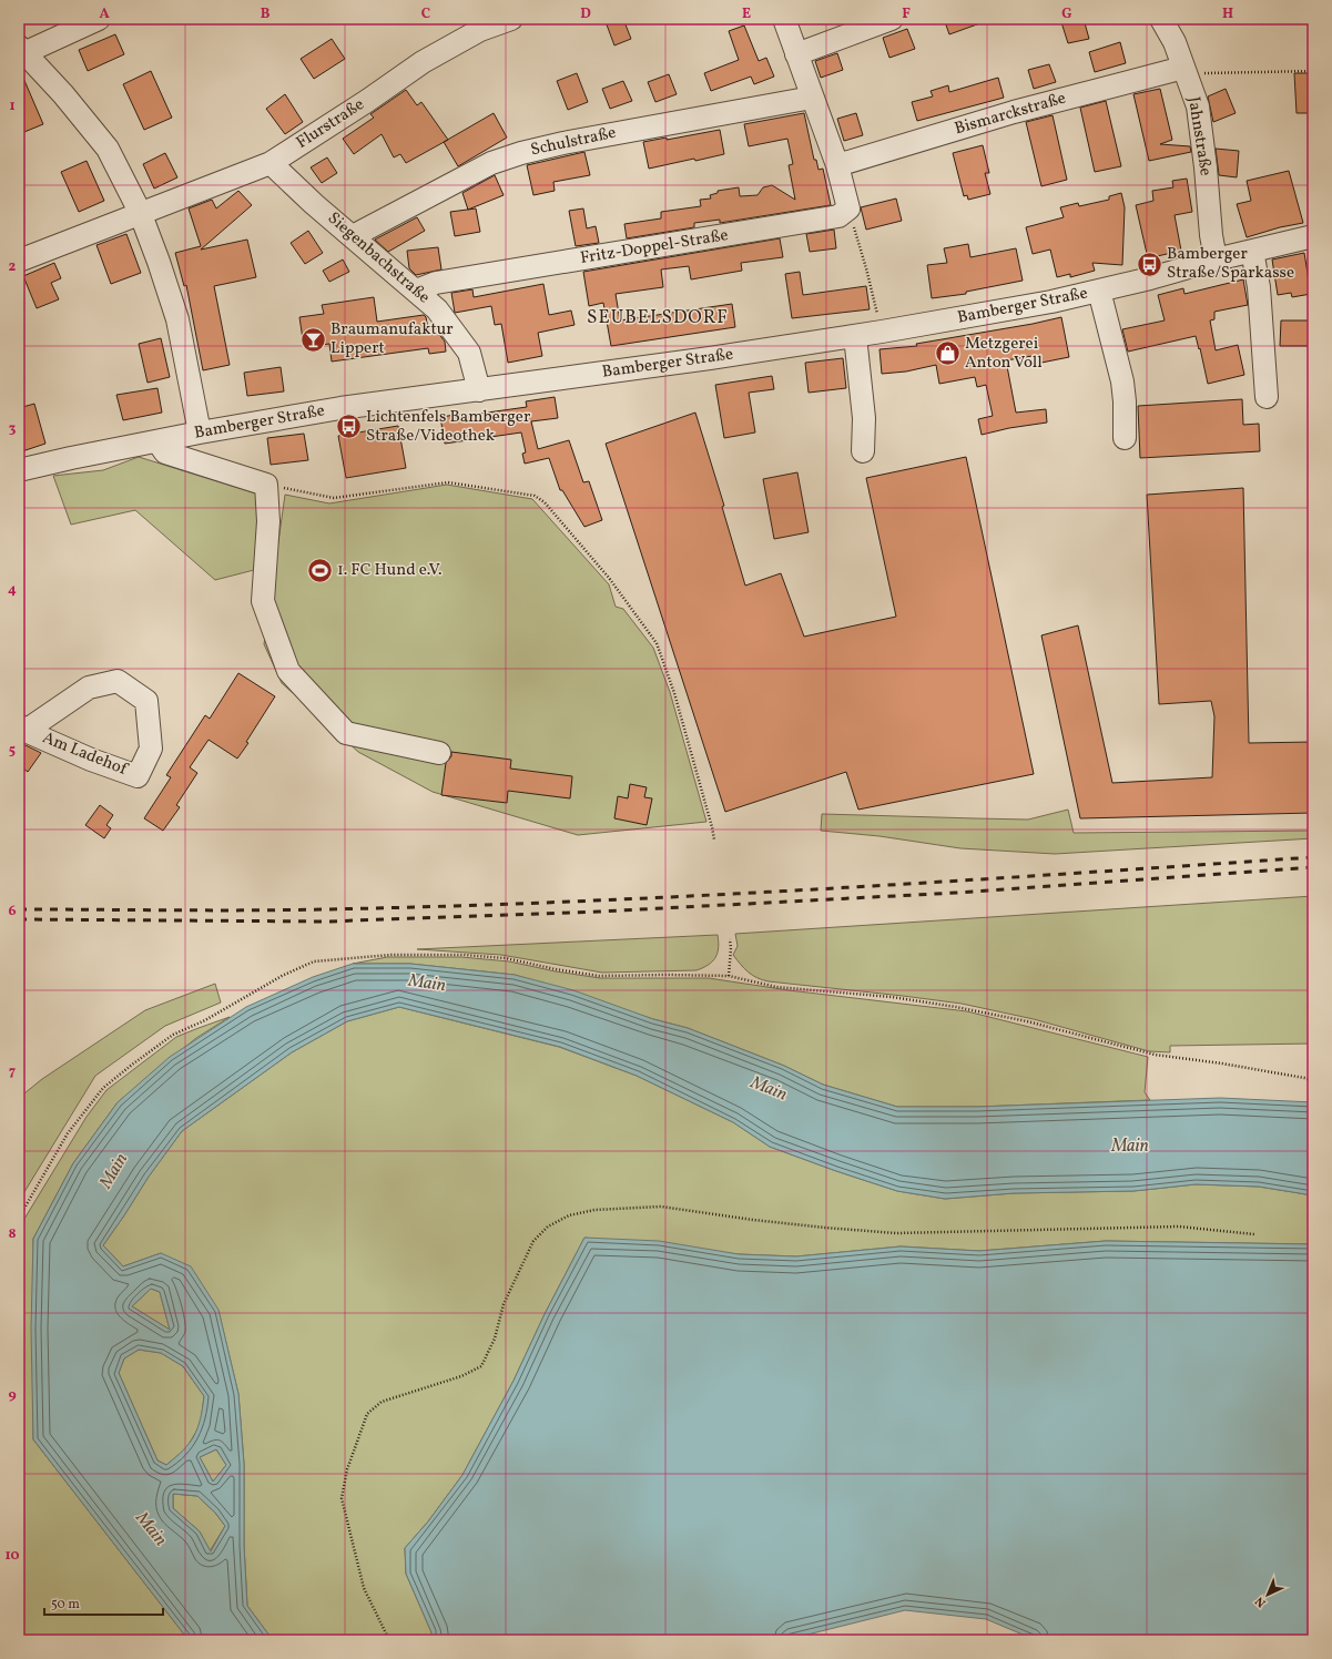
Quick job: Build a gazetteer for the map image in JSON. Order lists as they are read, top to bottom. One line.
{"streets":{"street":["Bismarckstraße","Flurstraße","Jahnstraße","Schulstraße","Fritz-Doppel-Straße","Siegenbachstraße","Bamberger Straße","Am Ladehof"]},"crossings":[["Bismarckstraße","Jahnstraße"],["Flurstraße","Siegenbachstraße"],["Jahnstraße","Bamberger Straße"],["Schulstraße","Siegenbachstraße"],["Fritz-Doppel-Straße","Siegenbachstraße"],["Siegenbachstraße","Bamberger Straße"]],"districts":["SEUBELSDORF"],"water":["Main"],"places":{"bus stop":["Bamberger Straße/Sparkasse","Lichtenfels Bamberger Straße/Videothek"],"bar":["Braumanufaktur Lippert"],"shop":["Metzgerei Anton Voll"],"sports":["1. FC Hund e.V."]},"scale_bar":"50 m","north":"bottom left","grid":{"columns":["A","B","C","D","E","F","G","H"],"rows":["1","2","3","4","5","6","7","8","9","10"]}}
